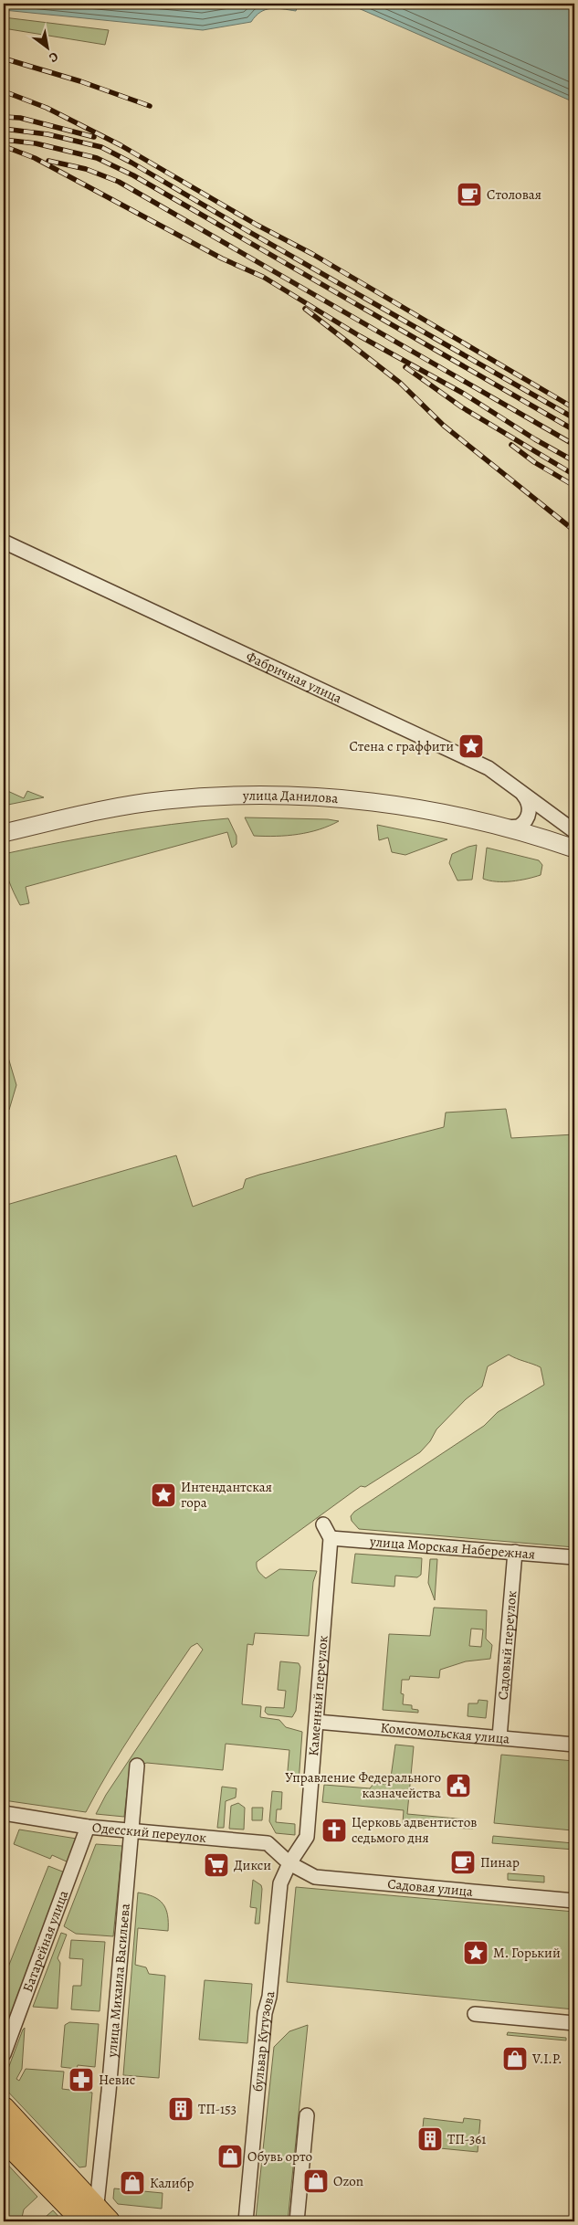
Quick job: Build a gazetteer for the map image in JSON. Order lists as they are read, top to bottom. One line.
{"streets":{"street":["Фабричная улица","улица Данилова","улица Морская Набережная","Садовый переулок","Каменный переулок","Комсомольская улица","Одесский переулок","Садовая улица","Батарейная улица","улица Михаила Васильева","бульвар Кутузова"]},"crossings":[["улица Морская Набережная","Садовый переулок"],["улица Морская Набережная","Каменный переулок"],["Садовый переулок","Комсомольская улица"],["Каменный переулок","Комсомольская улица"],["Каменный переулок","Одесский переулок"],["Каменный переулок","Садовая улица"],["Каменный переулок","бульвар Кутузова"],["Одесский переулок","Садовая улица"],["Одесский переулок","Батарейная улица"],["Одесский переулок","улица Михаила Васильева"],["Одесский переулок","бульвар Кутузова"],["Садовая улица","бульвар Кутузова"]],"places":{"cafe":["Столовая","Пинар"],"place":["Стена с граффити","Интендантская гора","М. Горький"],"public building":["Управление Федерального казначейства"],"church":["Церковь адвентистов седьмого дня"],"supermarket":["Дикси"],"shop":["V.I.P.","Обувь орто","Ozon","Калибр"],"pharmacy":["Невис"],"building":["ТП-153","ТП-361"]},"north":"bottom right"}
